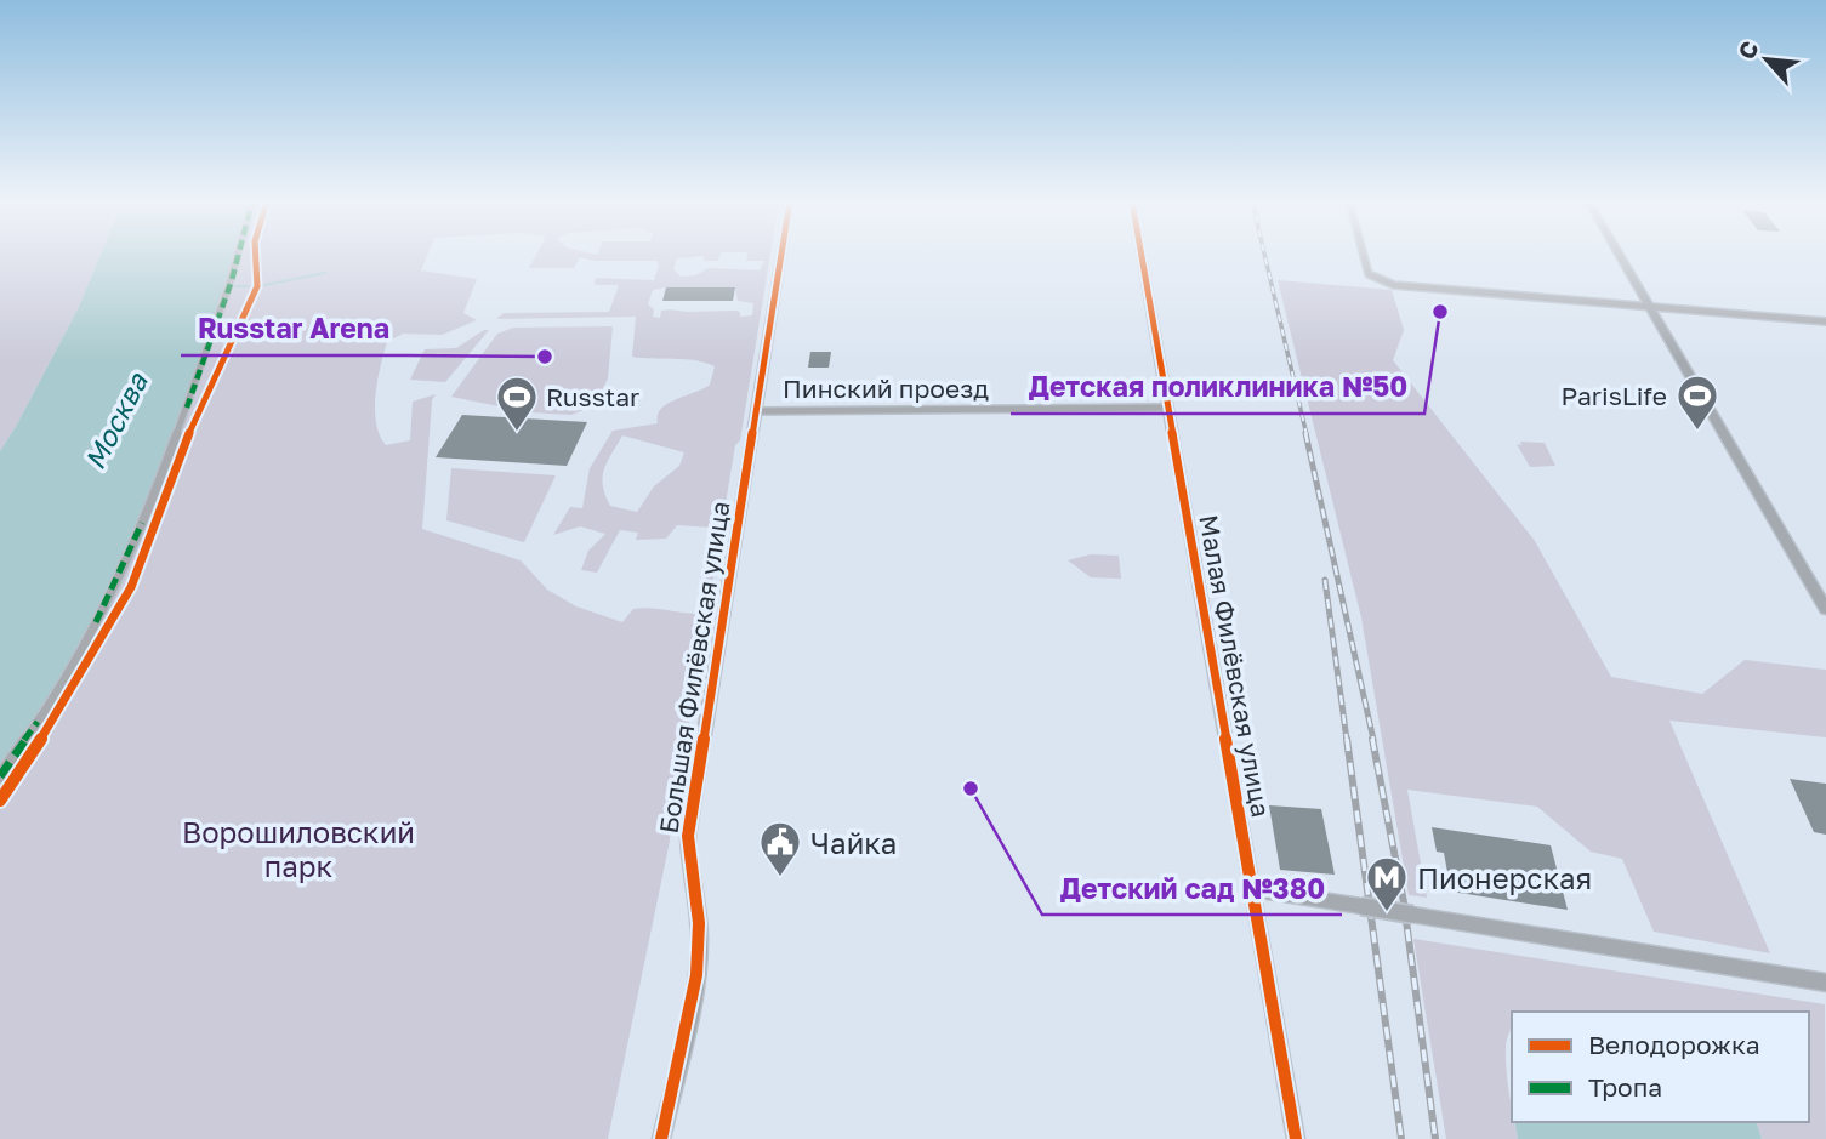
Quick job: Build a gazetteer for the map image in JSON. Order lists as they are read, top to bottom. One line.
{"streets":{"street":["Пинский проезд","Малая Филёвская улица","Большая Филёвская улица"]},"crossings":[["Пинский проезд","Малая Филёвская улица"],["Пинский проезд","Большая Филёвская улица"]],"water":["Москва"],"parks":["Ворошиловский парк"],"places":{"other":["Детская поликлиника №50","Russtar Arena","Детский сад №380"],"sports":["ParisLife","Russtar"],"public building":["Чайка"],"metro station":["Пионерская"]},"legend":["Велодорожка","Тропа"],"north":"top left"}
